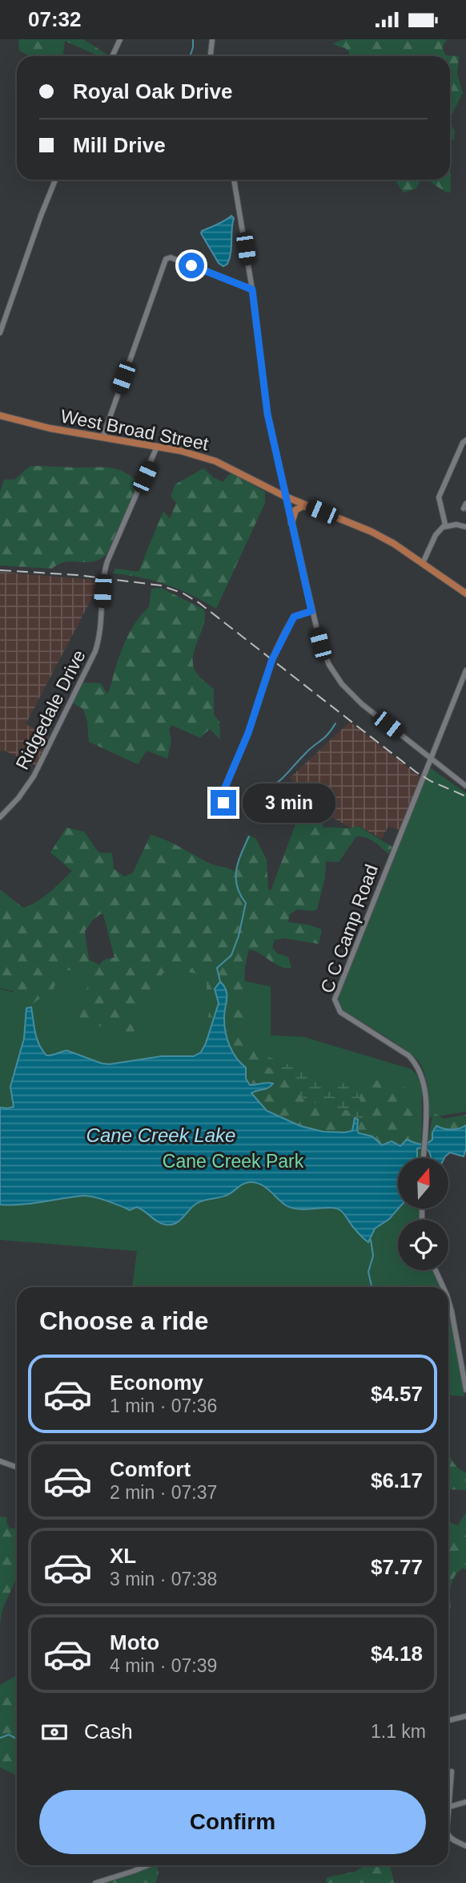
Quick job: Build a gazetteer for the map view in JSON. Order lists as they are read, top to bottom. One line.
{"streets":{"main road":["West Broad Street"],"street":["Ridgedale Drive","C C Camp Road"]},"crossings":[["West Broad Street","Ridgedale Drive"]],"water":["Cane Creek Lake"],"parks":["Cane Creek Park"],"north":"top","page":{"status":"07:32","banner":["Royal Oak Drive","Mill Drive"],"bubble":"3 min","heading":"Choose a ride","list":[{"name":"Economy","note":"1 min · 07:36","value":"$4.57"},{"name":"Comfort","note":"2 min · 07:37","value":"$6.17"},{"name":"XL","note":"3 min · 07:38","value":"$7.77"},{"name":"Moto","note":"4 min · 07:39","value":"$4.18"}],"pay":["Cash","1.1 km"],"buttons":"Confirm"}}
